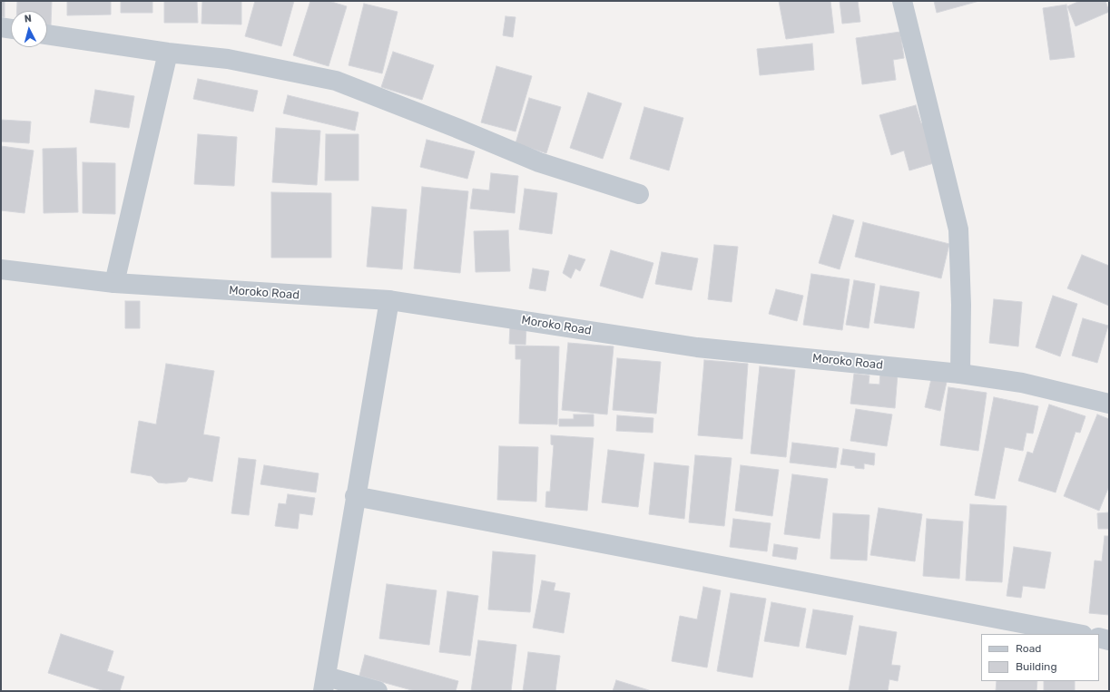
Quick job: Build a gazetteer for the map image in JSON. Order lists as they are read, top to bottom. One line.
{"streets":{"street":["Moroko Road"]},"legend":["Road","Building"],"north":"top"}
